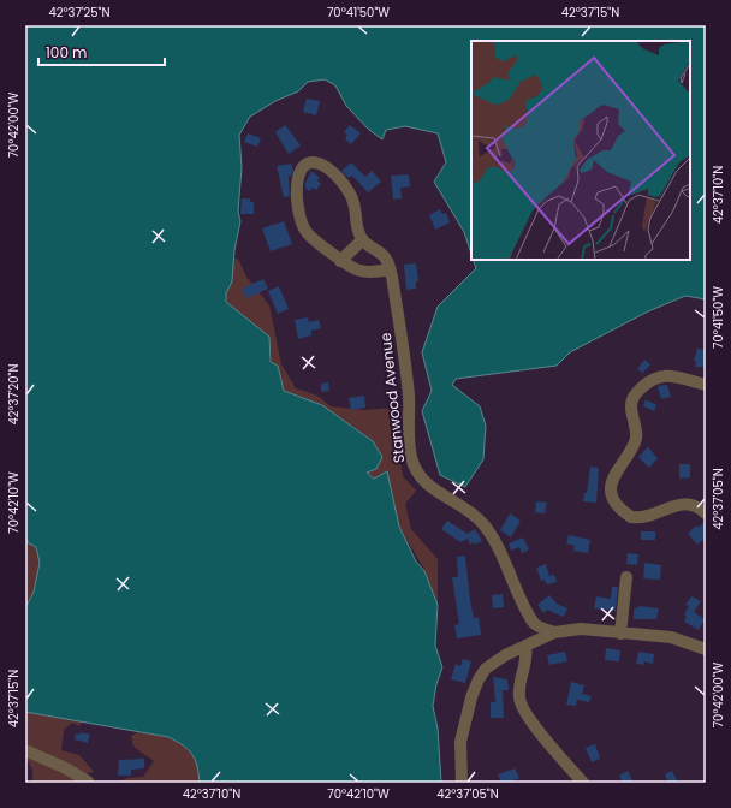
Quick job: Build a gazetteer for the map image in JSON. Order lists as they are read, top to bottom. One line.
{"streets":{"street":["Stanwood Avenue"]},"scale_bar":"100 m","coordinates":["42°37'25\"N","70°41'50\"W","42°37'15\"N","70°42'00\"W","42°37'10\"N","42°37'20\"N","42°37'05\"N","70°42'10\"W"]}
